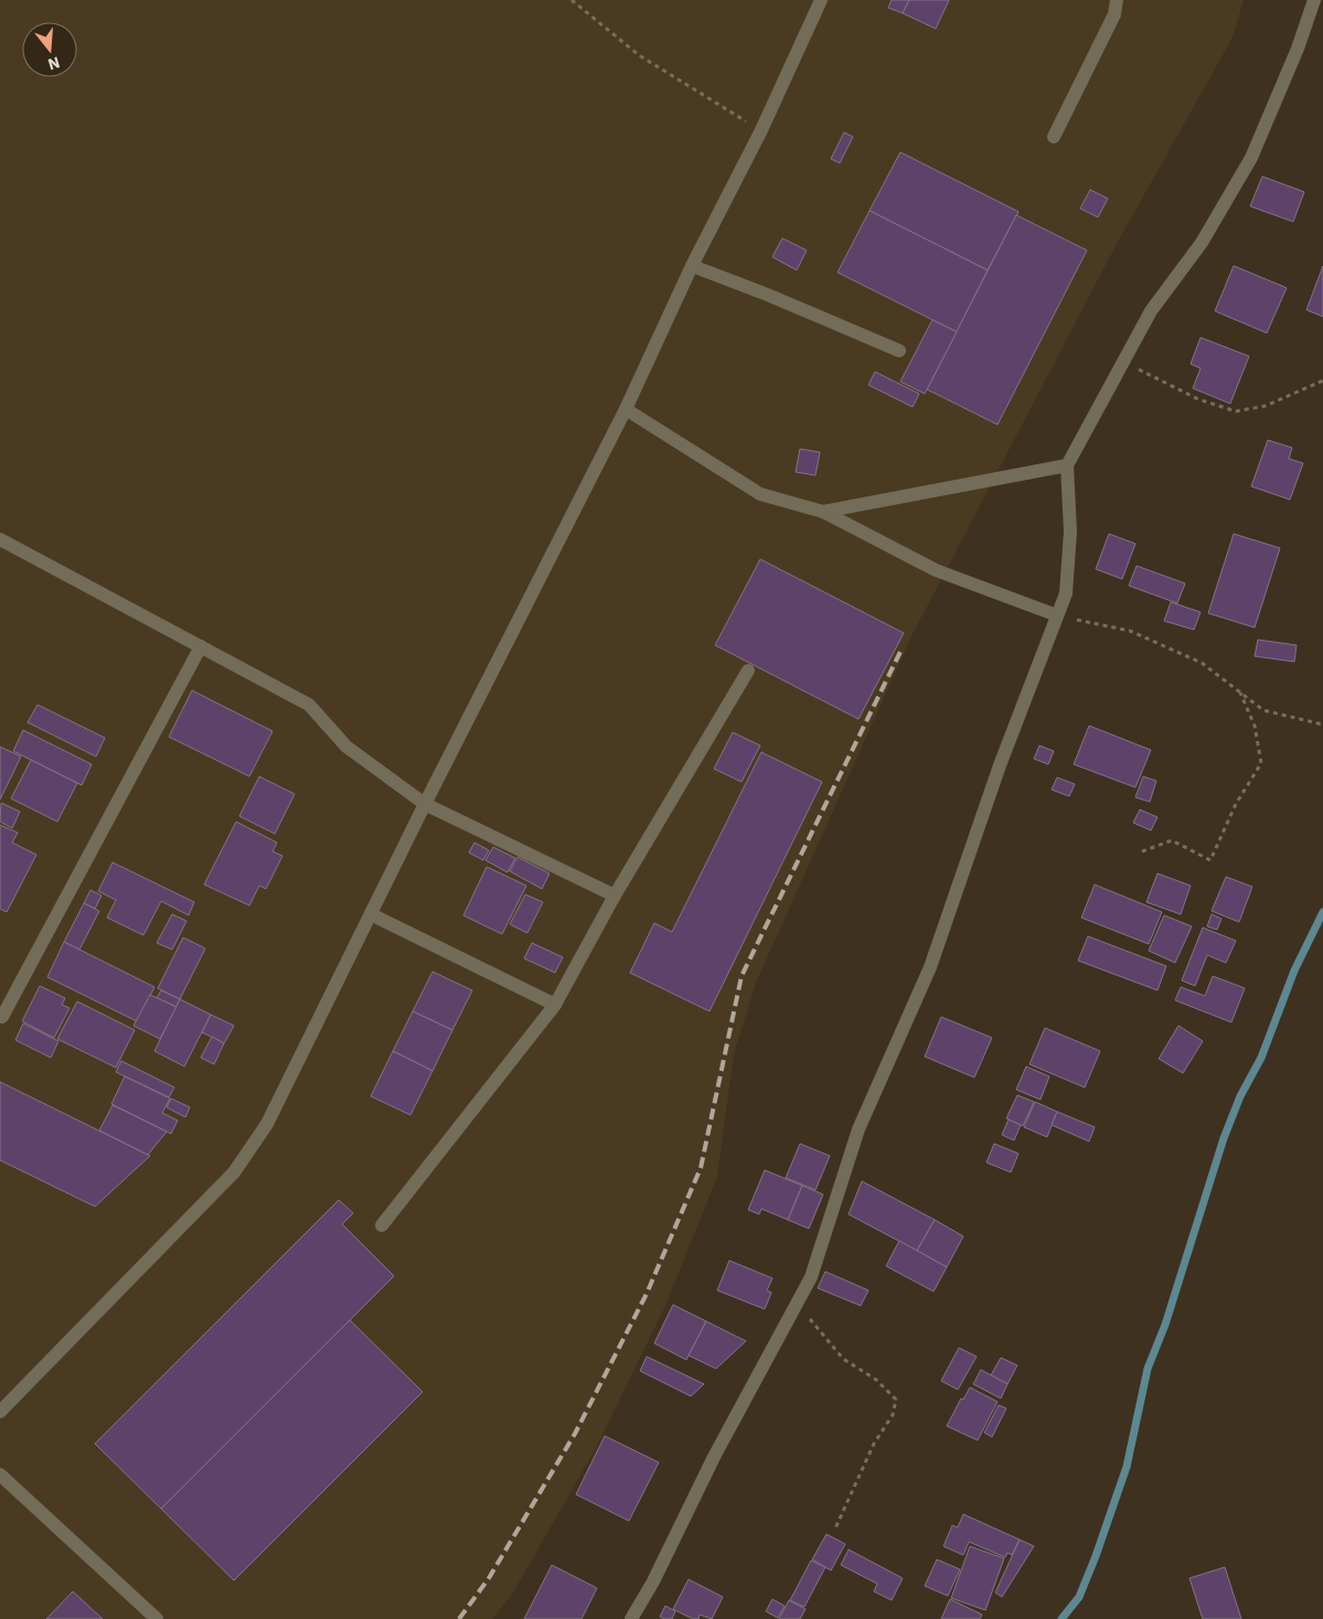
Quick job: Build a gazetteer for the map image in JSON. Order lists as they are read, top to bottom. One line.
{"north":"bottom"}
